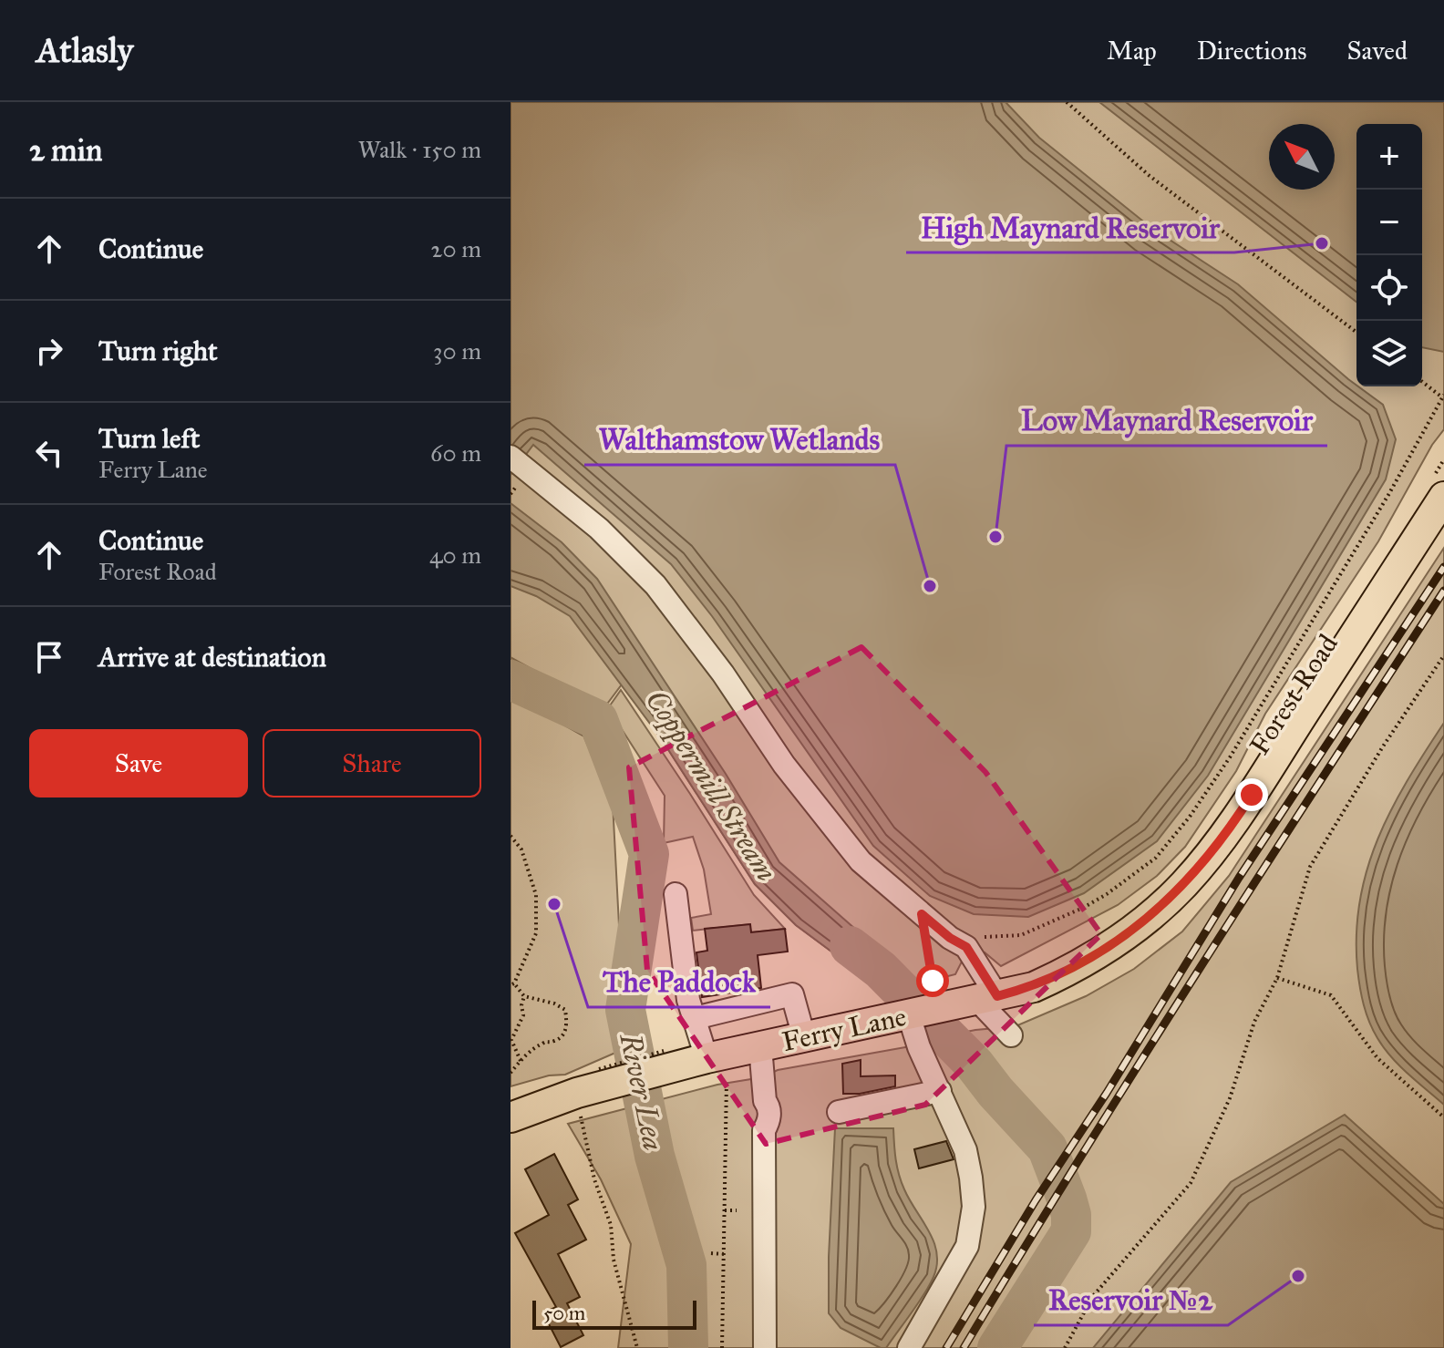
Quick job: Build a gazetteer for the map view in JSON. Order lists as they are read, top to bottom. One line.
{"streets":{"main road":["Forest Road","Ferry Lane"]},"crossings":[["Forest Road","Ferry Lane"]],"water":["Coppermill Stream","River Lea"],"places":["High Maynard Reservoir","Low Maynard Reservoir","Walthamstow Wetlands","The Paddock","Reservoir №2"],"scale_bar":"50 m","north":"top left","page":{"header":"Atlasly","nav":["Map","Directions","Saved"],"heading":["2 min","Walk · 150 m"],"map_buttons":["+","−"],"list":[["Continue","20 m"],["Turn right","30 m"],["Turn left","Ferry Lane","60 m"],["Continue","Forest Road","40 m"],"Arrive at destination"],"buttons":["Save","Share"],"scale":"50 m"}}
